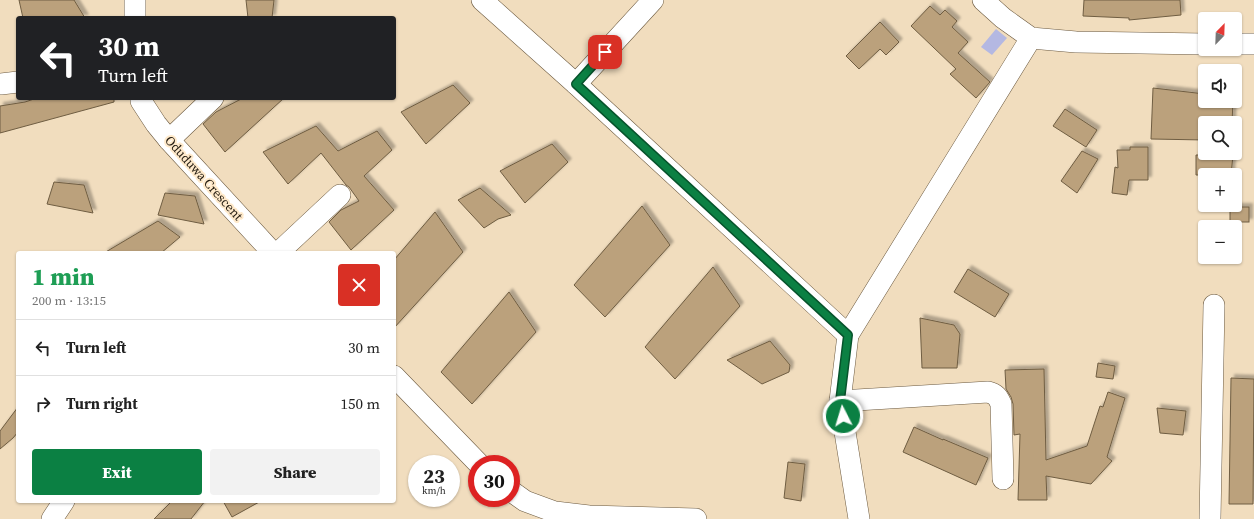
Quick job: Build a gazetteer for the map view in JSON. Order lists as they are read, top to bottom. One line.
{"streets":{"street":["Oduduwa Crescent"]},"north":"top right","page":{"map_buttons":["+","−"],"turn":["30 m","Turn left"],"heading":["1 min","200 m · 13:15"],"list":[{"name":"Turn left","value":"30 m"},{"name":"Turn right","value":"150 m"}],"buttons":["Exit","Share"],"speed":"23 km/h","limit":"30"}}
